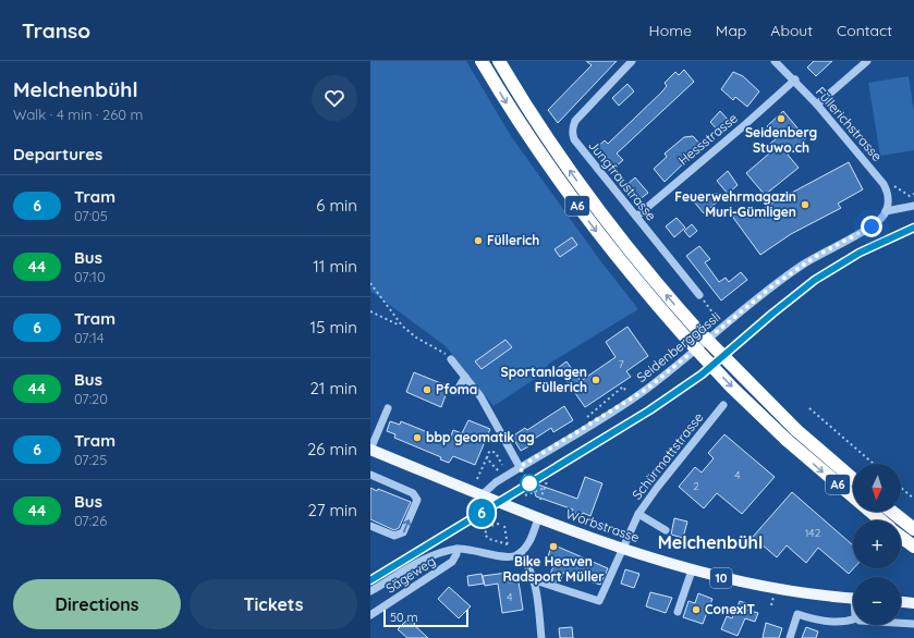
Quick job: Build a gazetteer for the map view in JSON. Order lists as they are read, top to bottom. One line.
{"streets":{"highway":["A6"],"main road":["Worbstrasse","10"],"street":["Füllerichstrasse","Hessstrasse","Jungfraustrasse","Seidenberggässli","Schürmattstrasse","Sägeweg"]},"crossings":[["Füllerichstrasse","Hessstrasse"],["Füllerichstrasse","Seidenberggässli"],["Hessstrasse","Jungfraustrasse"],["Seidenberggässli","Worbstrasse"],["Schürmattstrasse","Worbstrasse"]],"districts":["Melchenbühl"],"places":["Seidenberg Stuwo.ch","Feuerwehrmagazin Muri-Gümligen","Füllerich","Sportanlagen Füllerich","Pfoma","bbp geomatik ag","Bike Heaven Radsport Müller","ConexIT"],"lines":["tram line 6"],"house_numbers":["7","4","2","142","4"],"scale_bar":"50 m","north":"bottom","page":{"header":"Transo","nav":["Home","Map","About","Contact"],"heading":[["Melchenbühl","Walk · 4 min · 260 m"],"Departures"],"on_map":"6","list":[{"mark":"6","name":"Tram","note":"07:05","value":"6 min"},{"mark":"44","name":"Bus","note":"07:10","value":"11 min"},{"mark":"6","name":"Tram","note":"07:14","value":"15 min"},{"mark":"44","name":"Bus","note":"07:20","value":"21 min"},{"mark":"6","name":"Tram","note":"07:25","value":"26 min"},{"mark":"44","name":"Bus","note":"07:26","value":"27 min"}],"map_buttons":["+","−"],"buttons":["Directions","Tickets"],"scale":"50 m"}}
